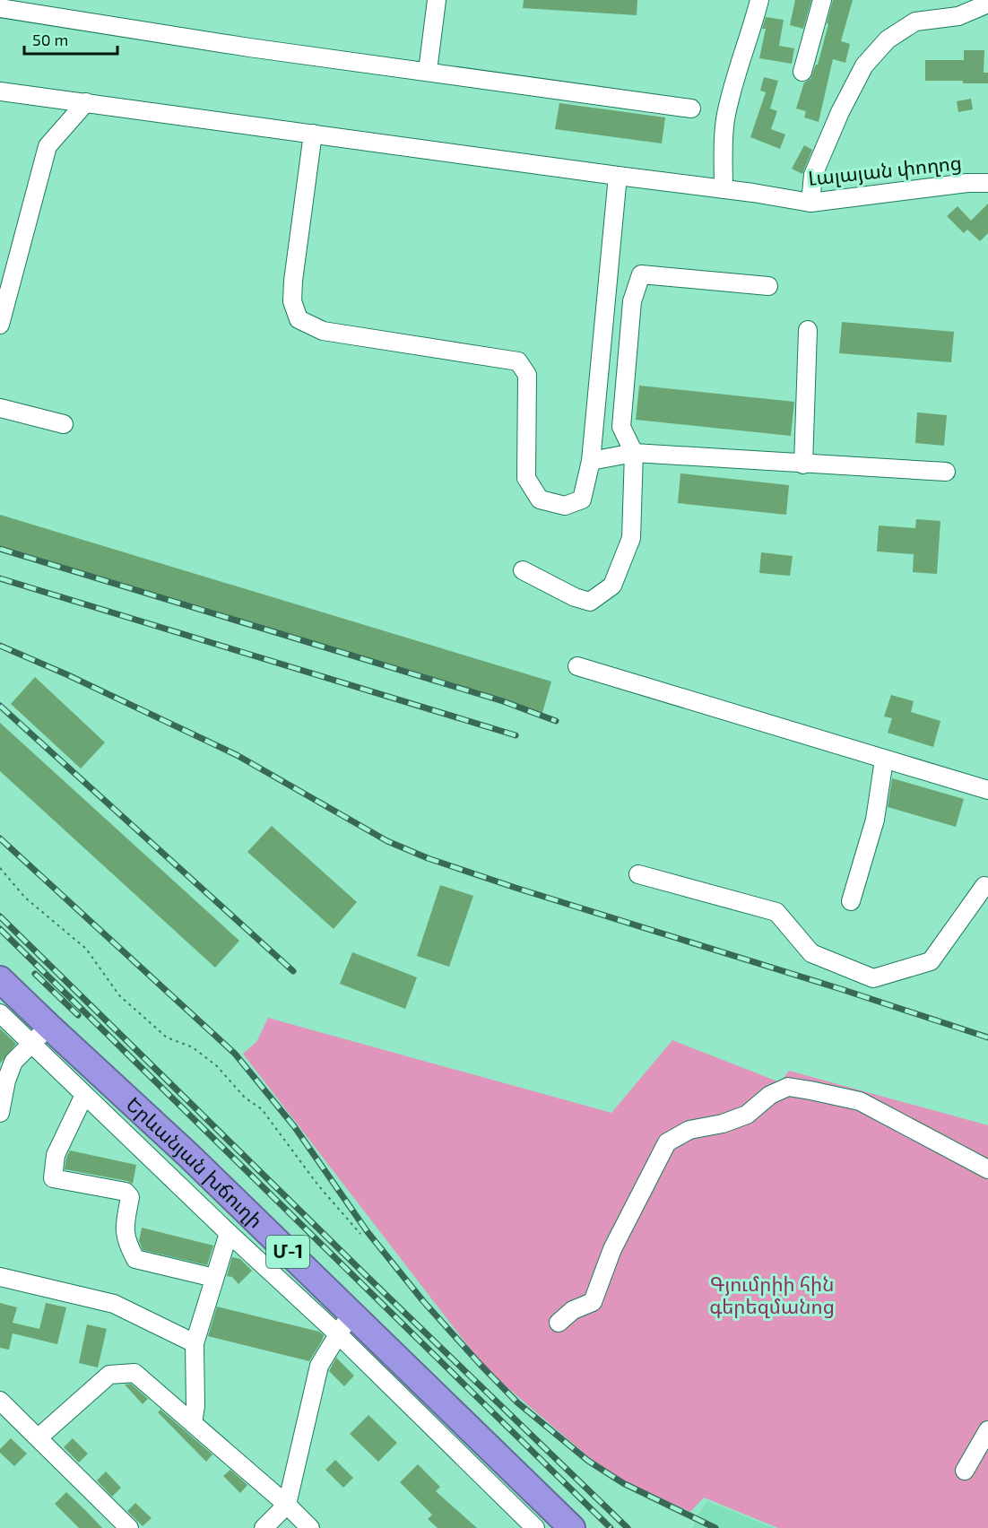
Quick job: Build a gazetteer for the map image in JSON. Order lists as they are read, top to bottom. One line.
{"streets":{"highway":["Երևանյան խճուղի","Մ-1"],"street":["Լալայան փողոց"]},"parks":["Գյումրիի հին գերեզմանոց"],"scale_bar":"50 m"}
